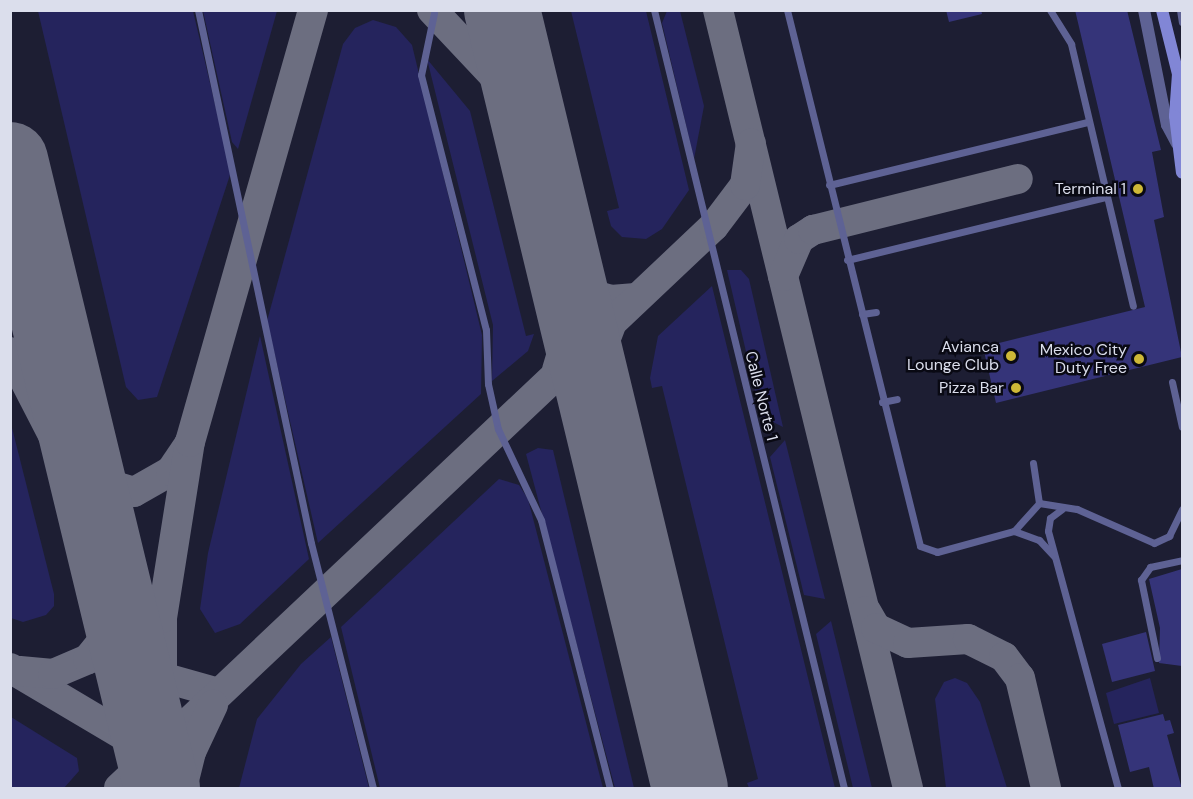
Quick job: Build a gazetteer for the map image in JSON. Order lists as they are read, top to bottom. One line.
{"streets":{"lane":["Calle Norte 1"]},"places":["Terminal 1","Avianca Lounge Club","Mexico City Duty Free","Pizza Bar"]}
